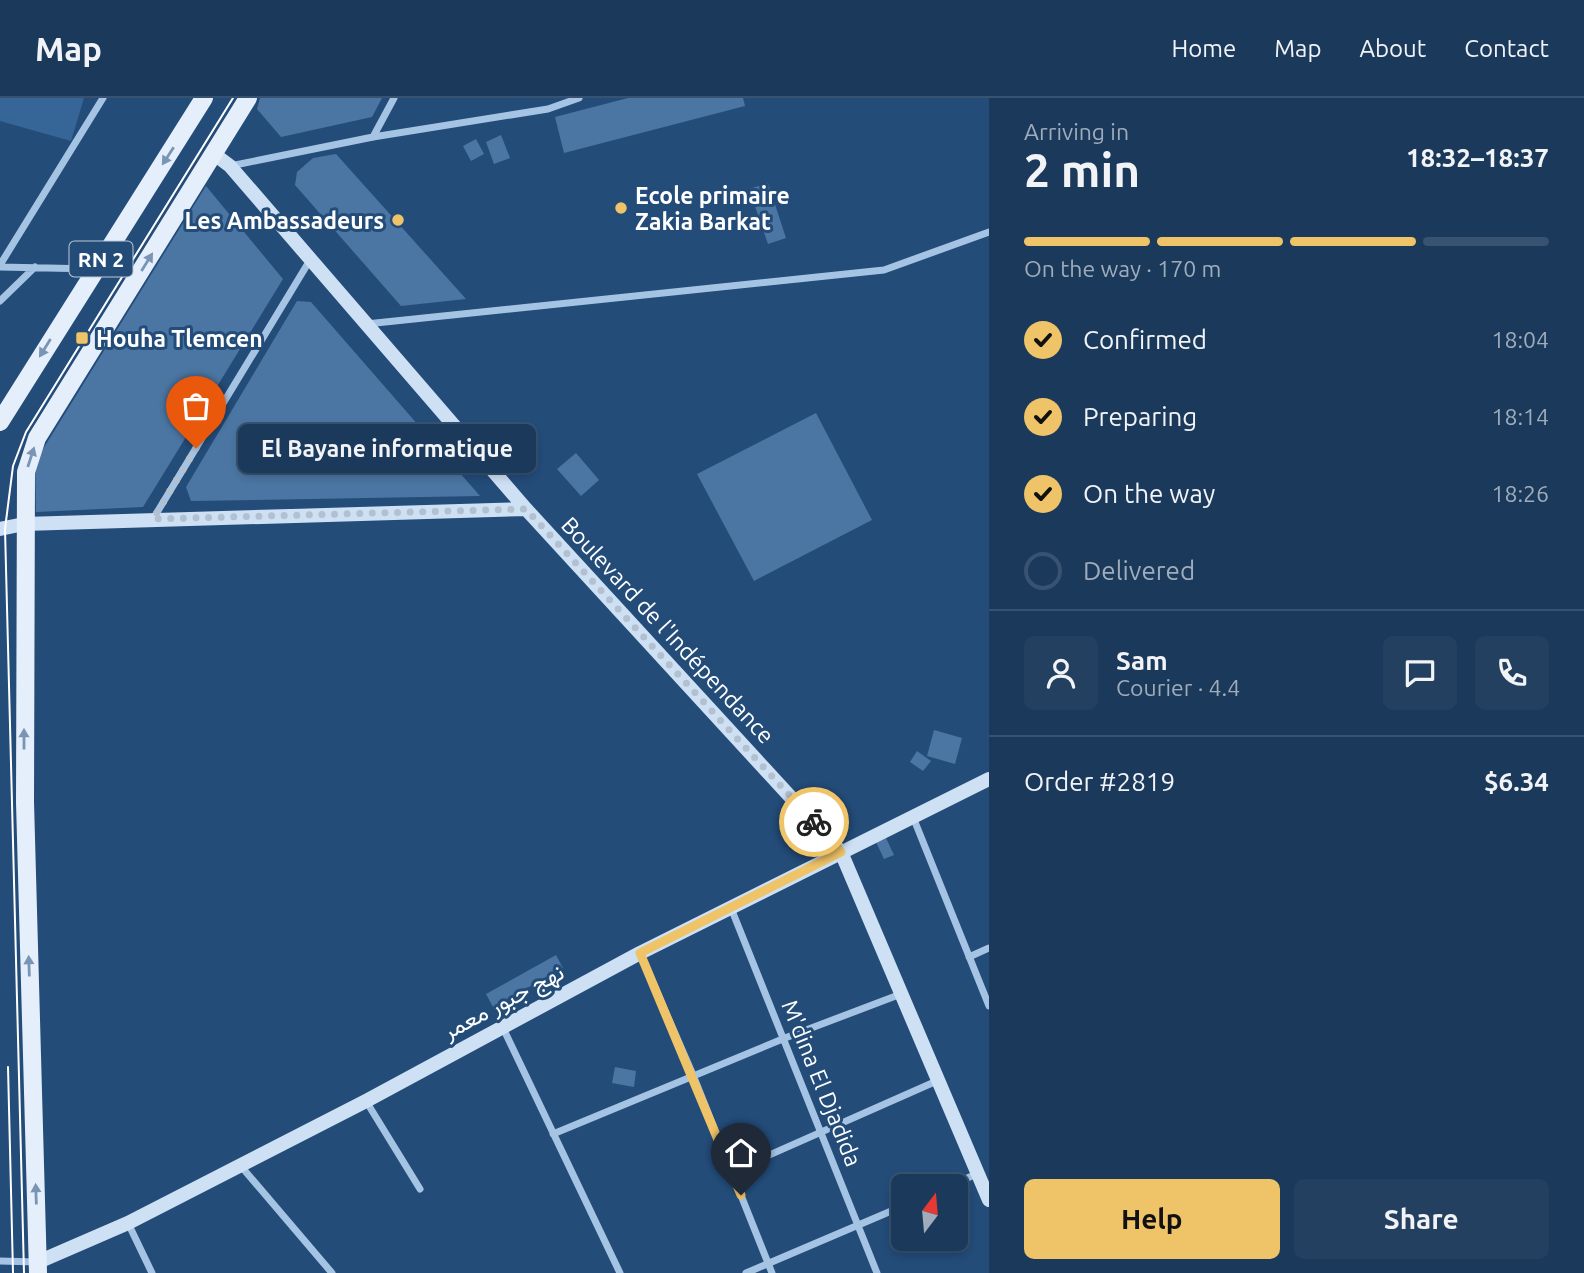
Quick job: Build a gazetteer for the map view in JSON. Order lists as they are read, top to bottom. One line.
{"streets":{"main road":["RN 2"],"street":["Boulevard de l'Indépendance","نهج جبور معمر","M'dina El Djadida"]},"crossings":[["RN 2","Boulevard de l'Indépendance"],["Boulevard de l'Indépendance","نهج جبور معمر"],["نهج جبور معمر","M'dina El Djadida"]],"places":{"other":["Ecole primaire Zakia Barkat","Les Ambassadeurs","El Bayane informatique"],"transit":["Houha Tlemcen"]},"north":"top","page":{"header":"Map","nav":["Home","Map","About","Contact"],"heading":["2 min","Arriving in","18:32–18:37"],"panel":["Sam","Courier · 4.4","Order #2819","$6.34"],"bar":"On the way · 170 m","list":[["Confirmed","18:04"],["Preparing","18:14"],["On the way","18:26"],"Delivered"],"bubble":"El Bayane informatique","buttons":["Help","Share"]}}
